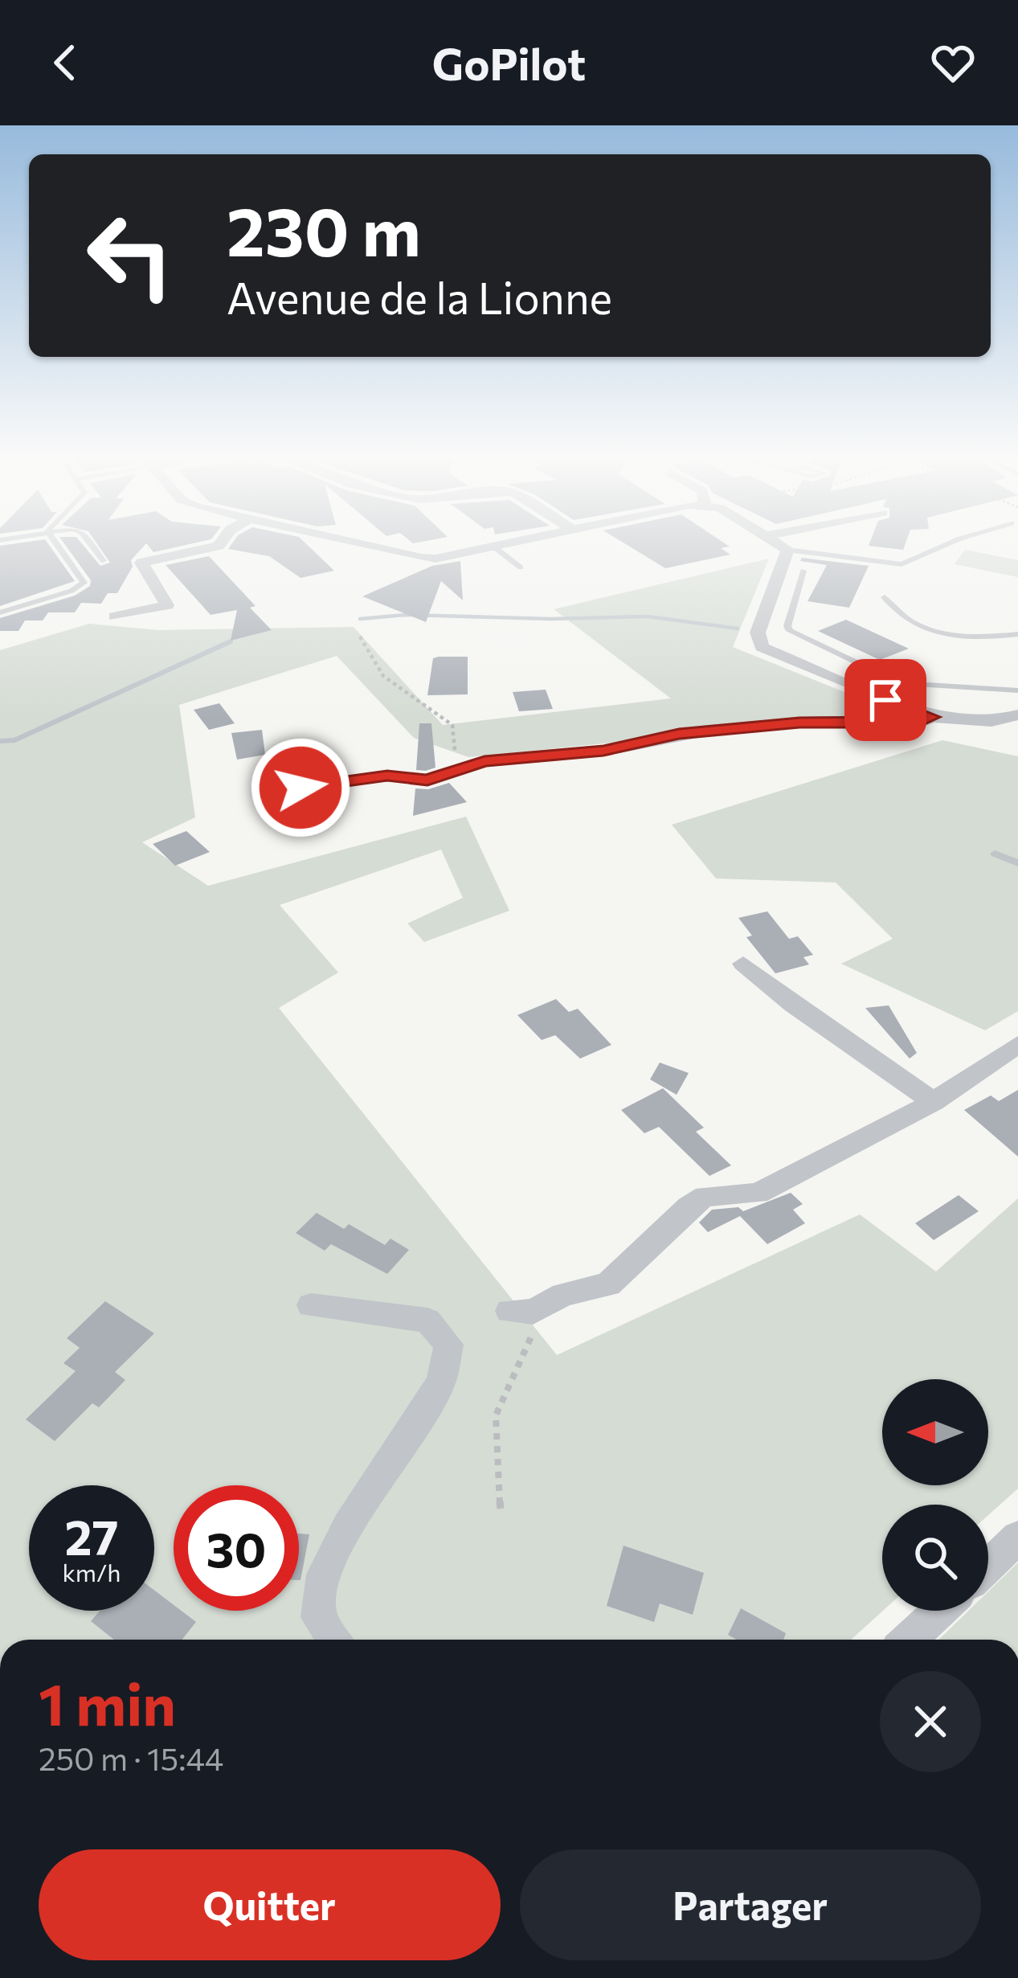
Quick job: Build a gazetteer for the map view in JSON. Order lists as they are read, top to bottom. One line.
{"north":"left","page":{"header":"GoPilot","turn":["230 m","Avenue de la Lionne"],"speed":"27 km/h","limit":"30","heading":["1 min","250 m · 15:44"],"buttons":["Quitter","Partager"]}}
